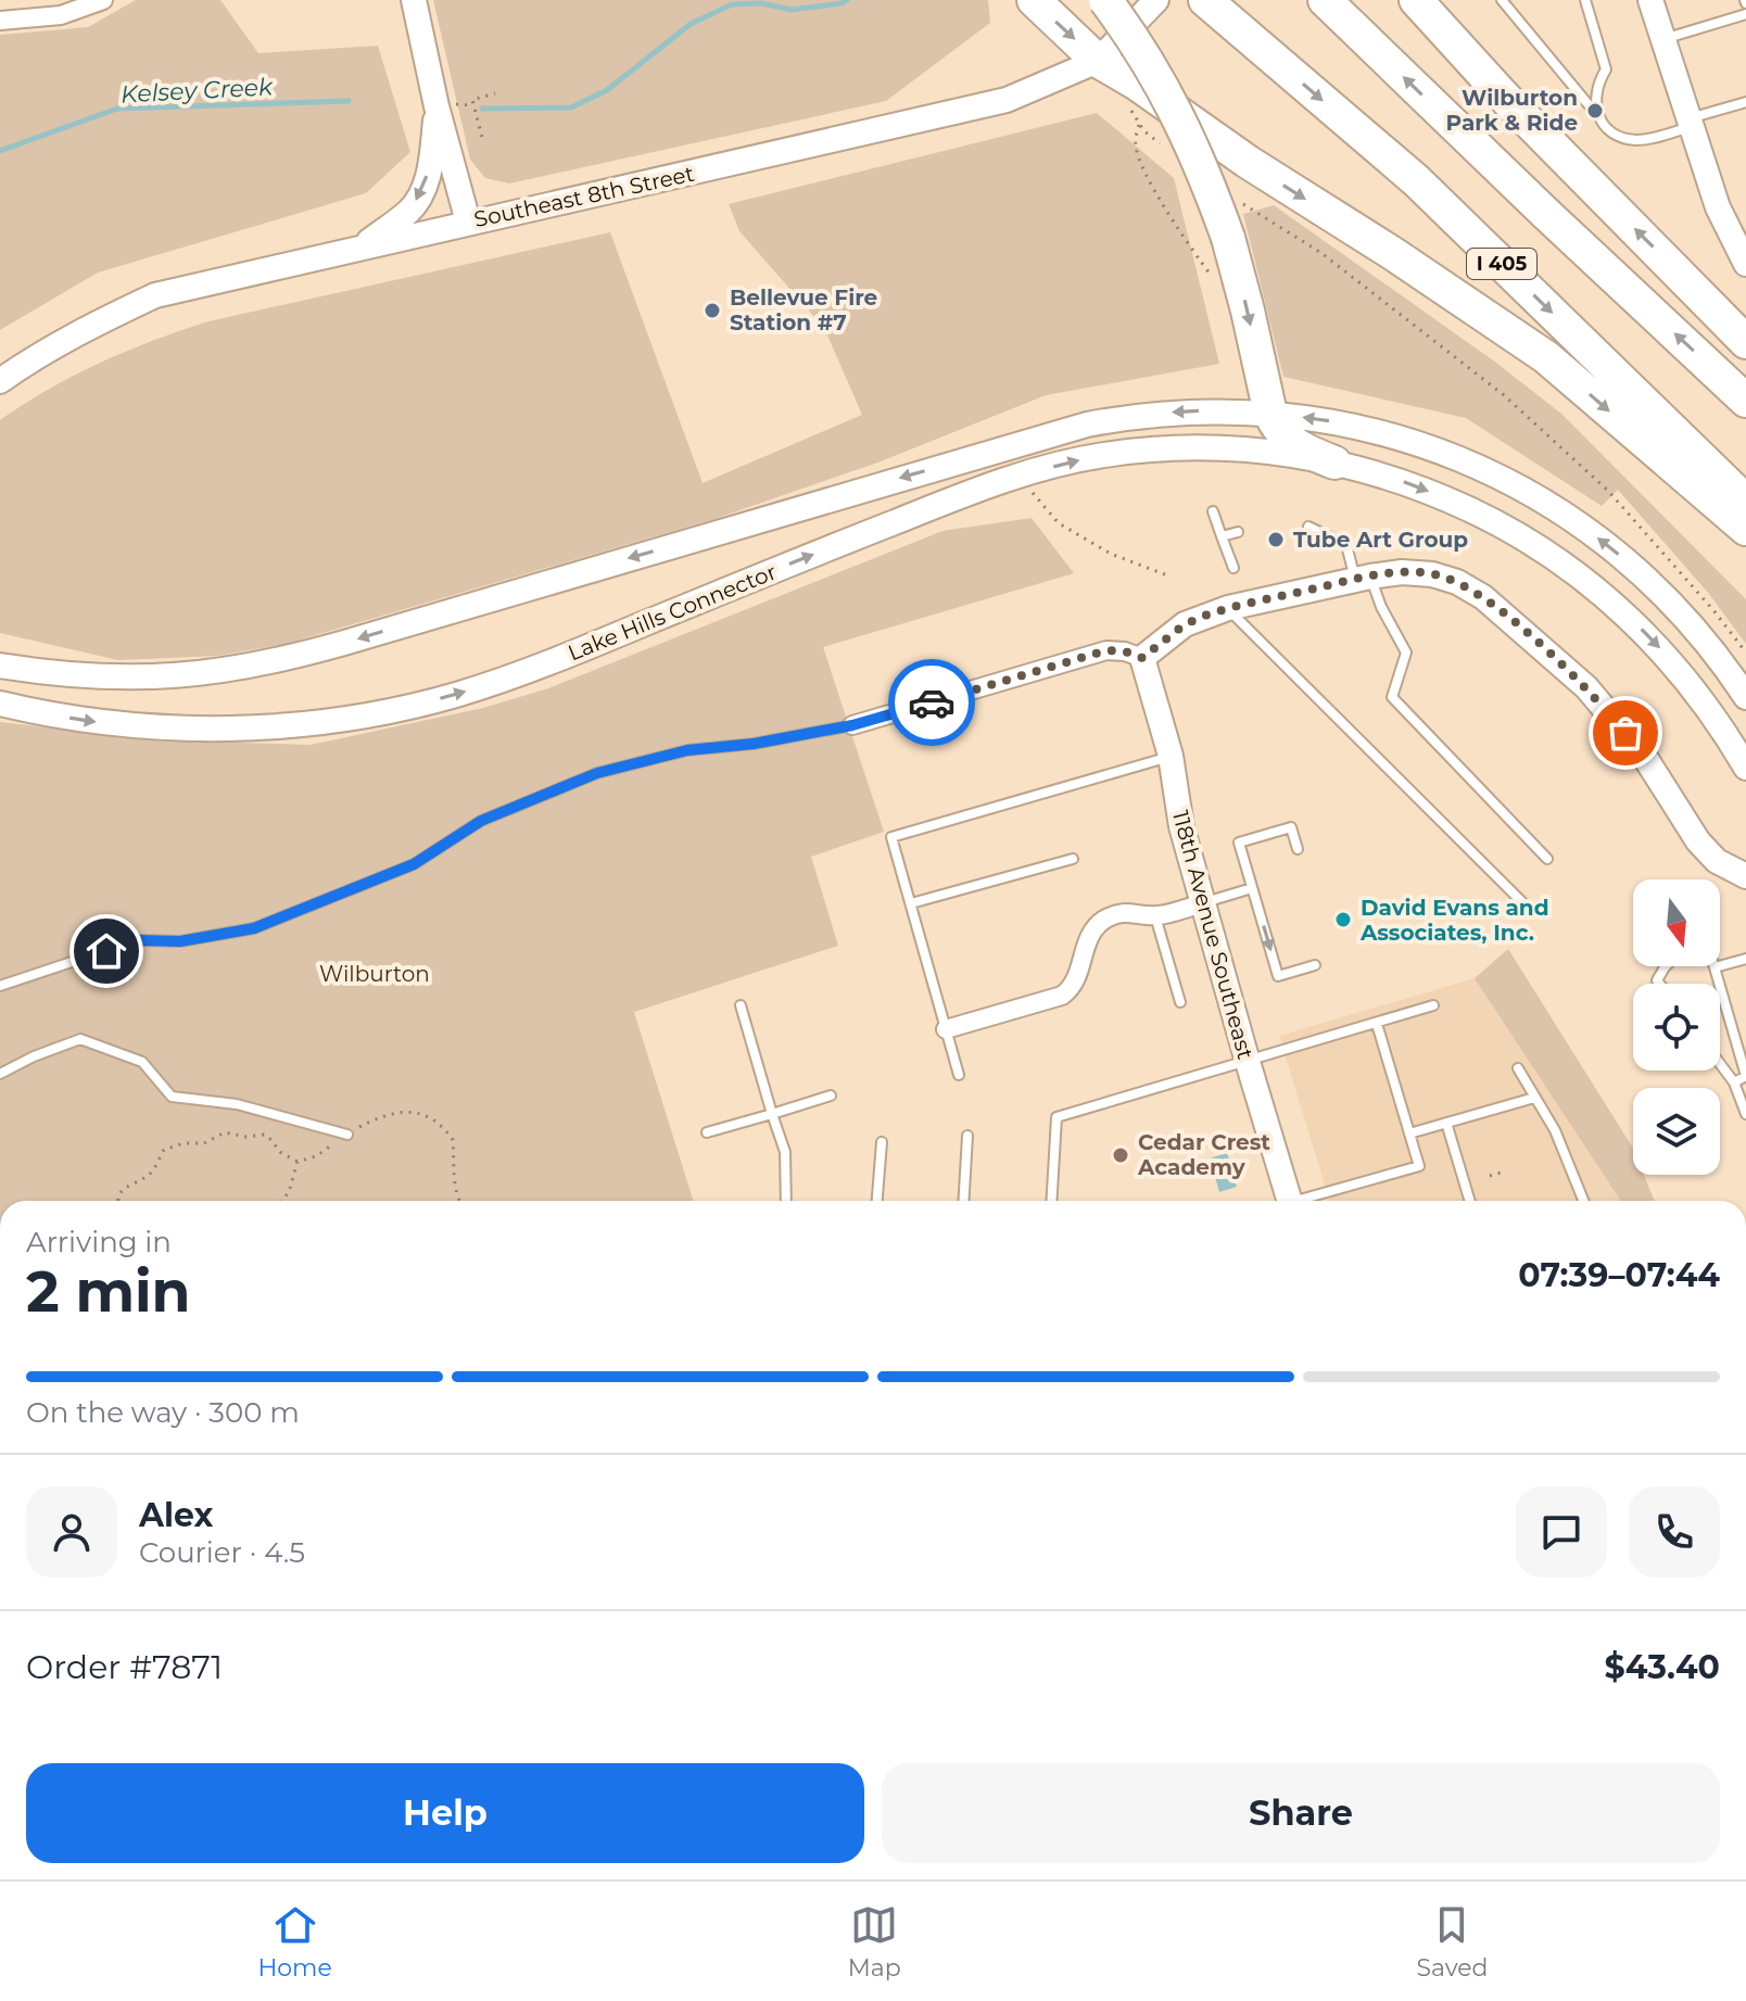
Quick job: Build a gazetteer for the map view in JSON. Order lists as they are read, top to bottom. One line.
{"streets":{"highway":["I 405"],"main road":["Southeast 8th Street","Lake Hills Connector","118th Avenue Southeast"]},"water":["Kelsey Creek"],"parks":["Wilburton"],"places":["Wilburton Park & Ride","Bellevue Fire Station #7","Tube Art Group","David Evans and Associates, Inc.","Cedar Crest Academy"],"north":"bottom","page":{"heading":["2 min","Arriving in","07:39–07:44"],"panel":["Alex","Courier · 4.5","Order #7871","$43.40"],"bar":"On the way · 300 m","buttons":["Help","Share"],"tabs":["Home","Map","Saved"]}}
